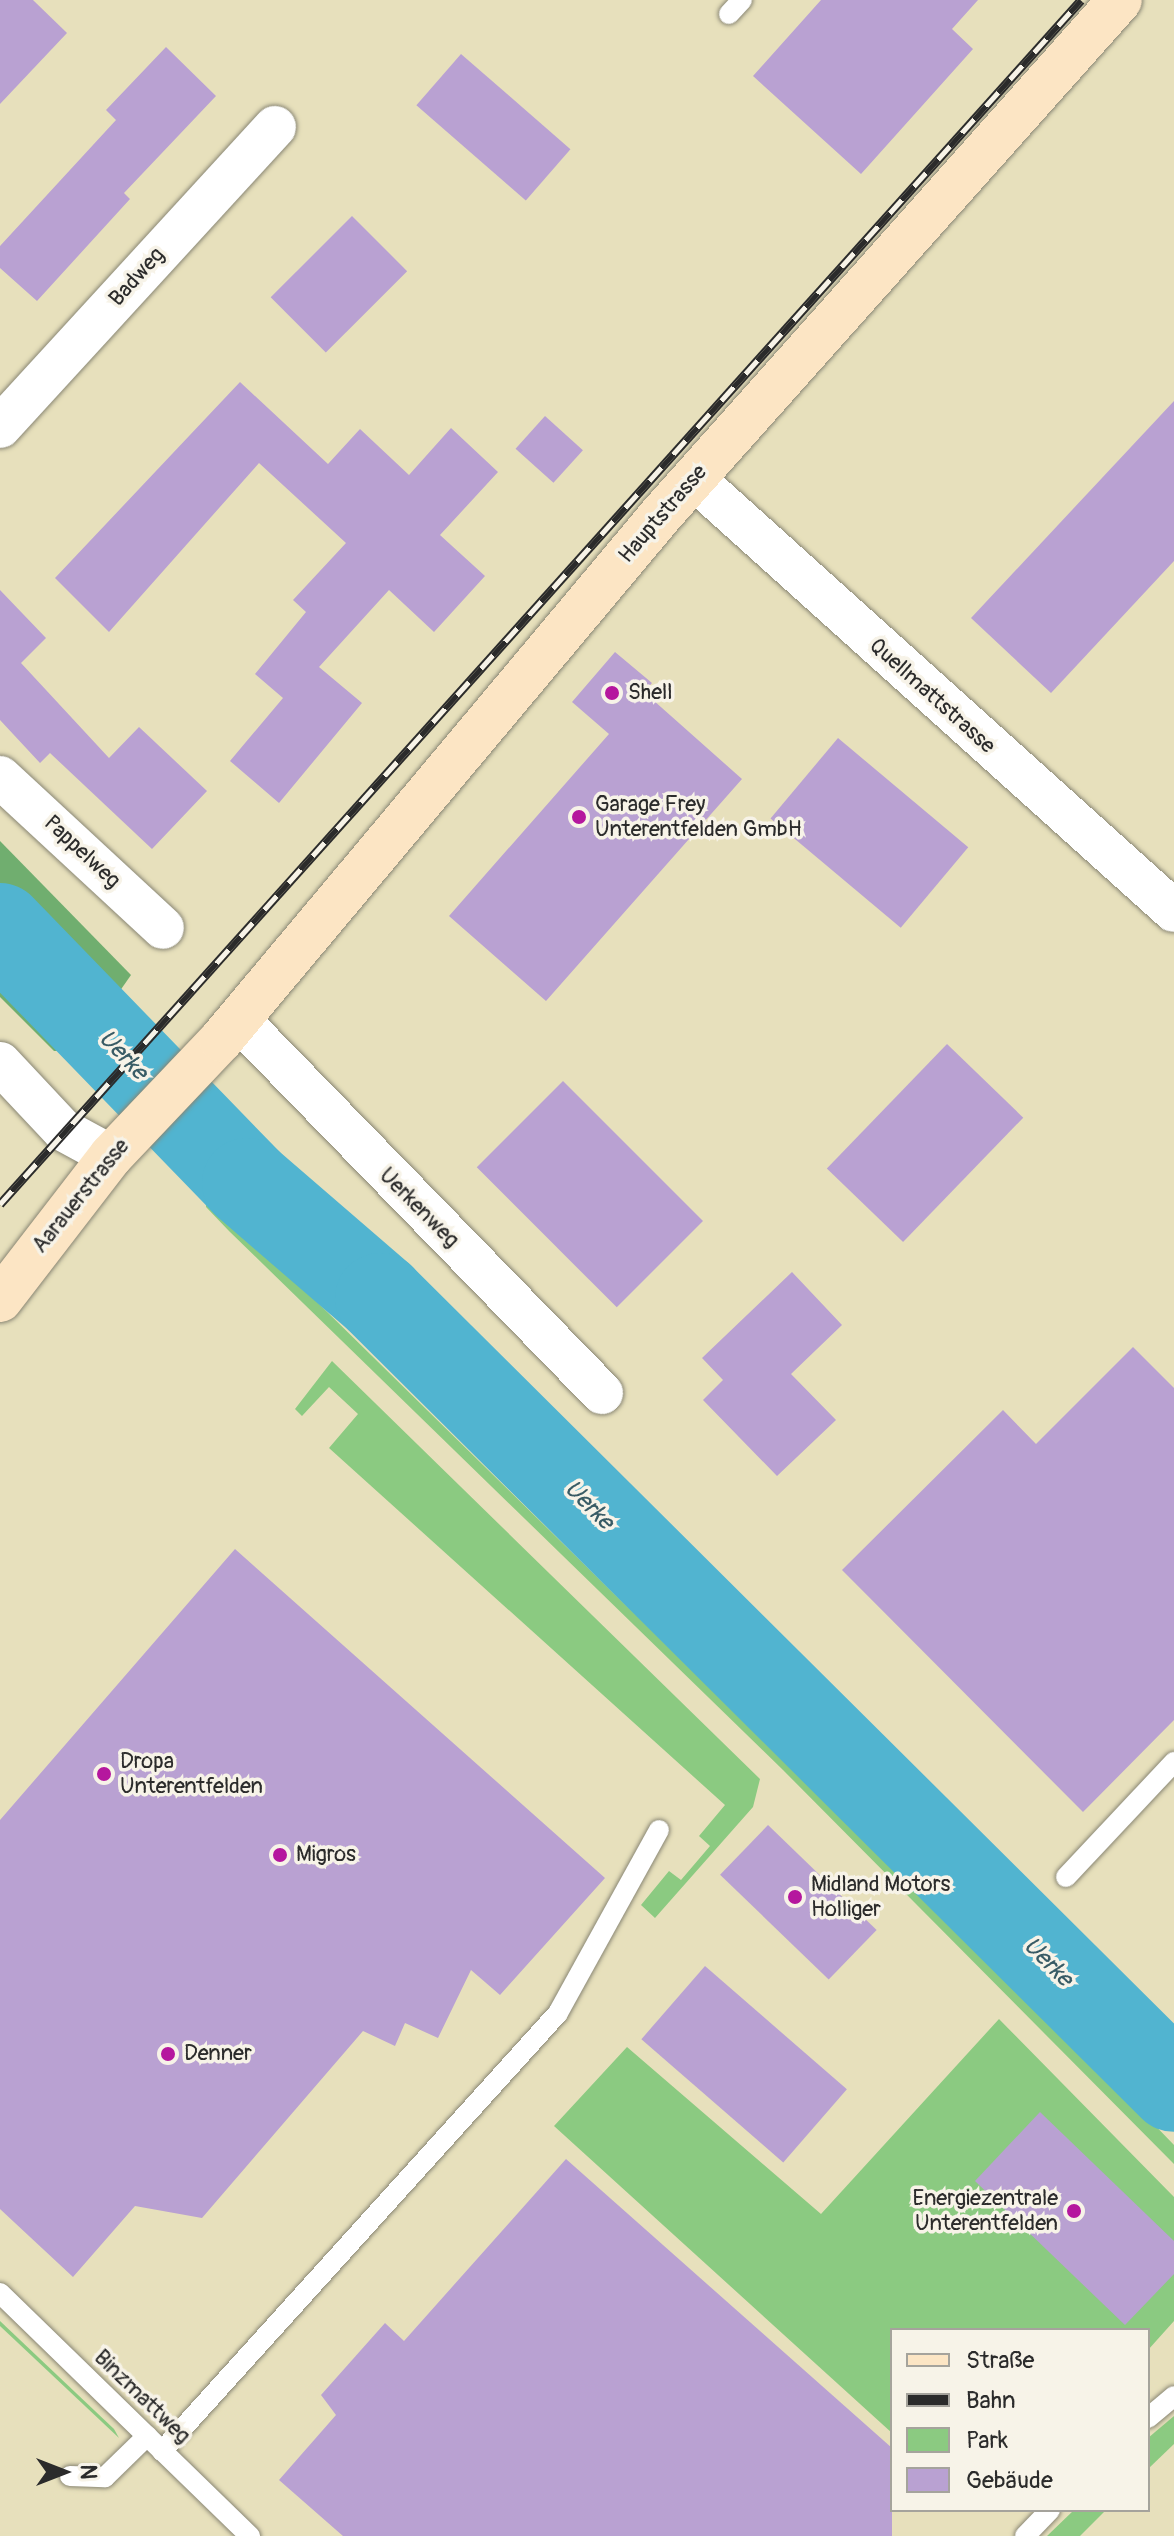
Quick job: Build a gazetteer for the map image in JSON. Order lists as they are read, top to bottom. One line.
{"streets":{"main road":["Hauptstrasse","Aarauerstrasse"],"street":["Badweg","Quellmattstrasse","Pappelweg","Uerkenweg"],"lane":["Binzmattweg"]},"crossings":[["Hauptstrasse","Quellmattstrasse"],["Hauptstrasse","Aarauerstrasse"],["Hauptstrasse","Uerkenweg"]],"water":["Uerke"],"places":["Shell","Garage Frey Unterentfelden GmbH","Dropa Unterentfelden","Migros","Midland Motors Holliger","Denner","Energiezentrale Unterentfelden"],"legend":["Straße","Bahn","Park","Gebäude"],"north":"right"}
